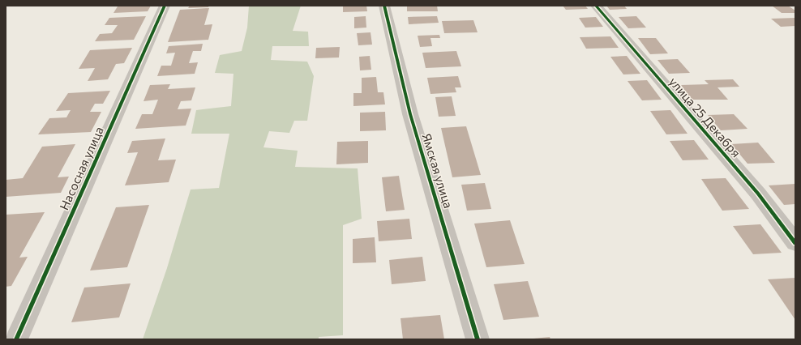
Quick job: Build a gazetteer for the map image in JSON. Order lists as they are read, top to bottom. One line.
{"streets":{"street":["улица 25 Декабря","Насосная улица","Ямская улица"]}}
